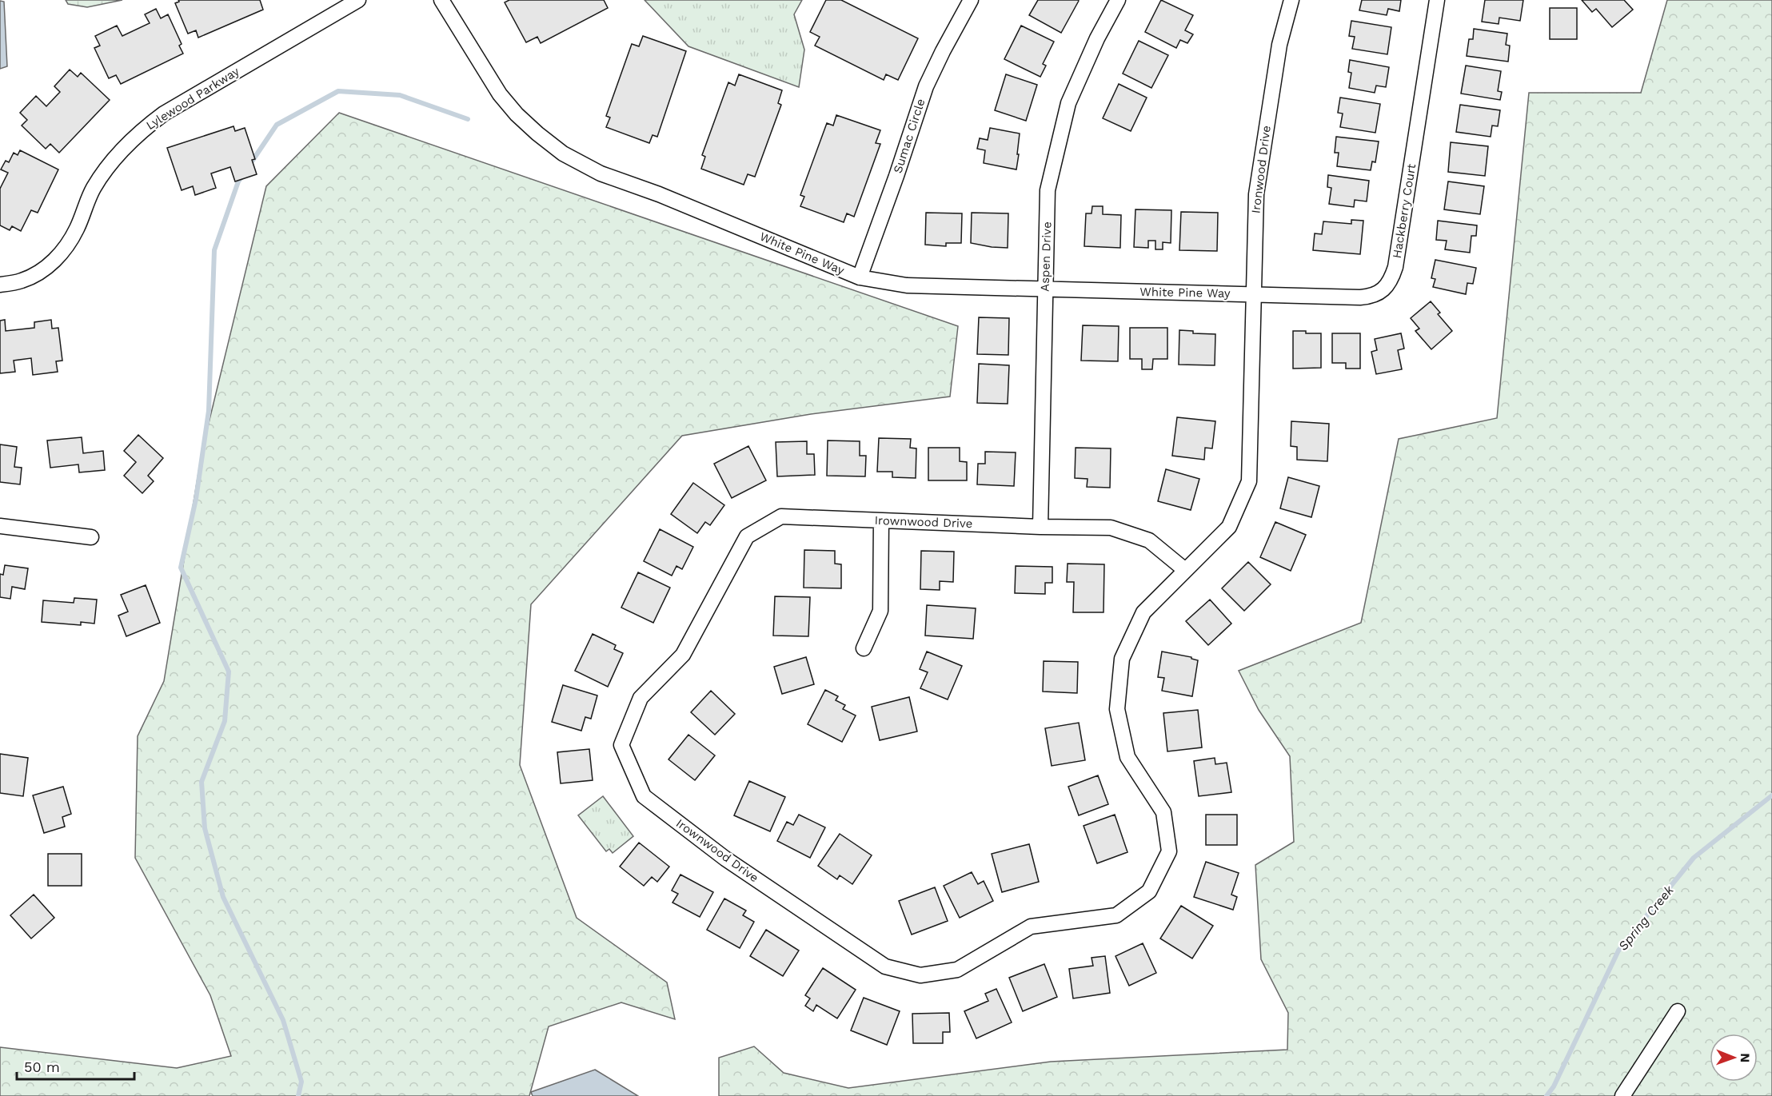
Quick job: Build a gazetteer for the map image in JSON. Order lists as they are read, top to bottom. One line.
{"streets":{"street":["Lylewood Parkway","Sumac Circle","Ironwood Drive","Hackberry Court","White Pine Way","Aspen Drive","Irownwood Drive"]},"crossings":[["Sumac Circle","White Pine Way"],["Ironwood Drive","Hackberry Court"],["Ironwood Drive","White Pine Way"],["Ironwood Drive","Irownwood Drive"],["Hackberry Court","White Pine Way"],["White Pine Way","Aspen Drive"],["Aspen Drive","Irownwood Drive"]],"water":["Spring Creek"],"scale_bar":"50 m","north":"right"}
